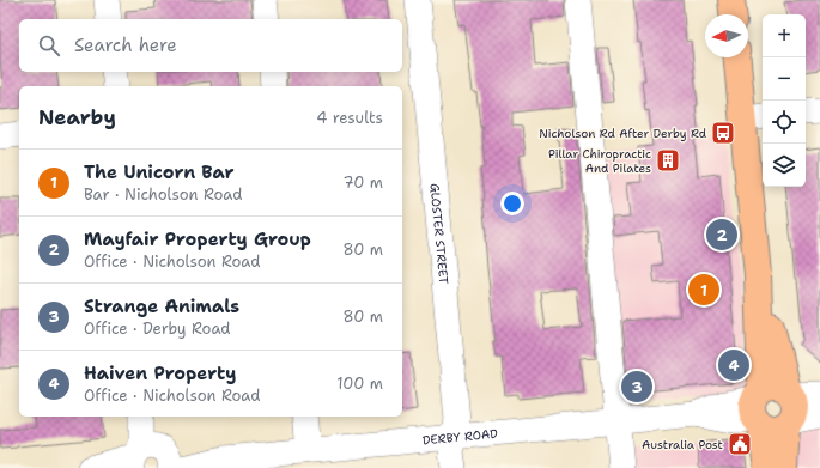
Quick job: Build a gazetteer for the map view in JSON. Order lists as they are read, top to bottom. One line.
{"streets":{"street":["GLOSTER STREET","DERBY ROAD"]},"crossings":[["GLOSTER STREET","DERBY ROAD"]],"places":{"bus stop":["Nicholson Rd After Derby Rd"],"building":["Pillar Chiropractic And Pilates"],"public building":["Australia Post"]},"north":"left","page":{"map_buttons":["+","−"],"search":"Search here","heading":["Nearby","4 results"],"list":[{"mark":"1","name":"The Unicorn Bar","note":"Bar · Nicholson Road","value":"70 m"},{"mark":"2","name":"Mayfair Property Group","note":"Office · Nicholson Road","value":"80 m"},{"mark":"3","name":"Strange Animals","note":"Office · Derby Road","value":"80 m"},{"mark":"4","name":"Haiven Property","note":"Office · Nicholson Road","value":"100 m"}],"pins":["2","1","4","3"]}}
